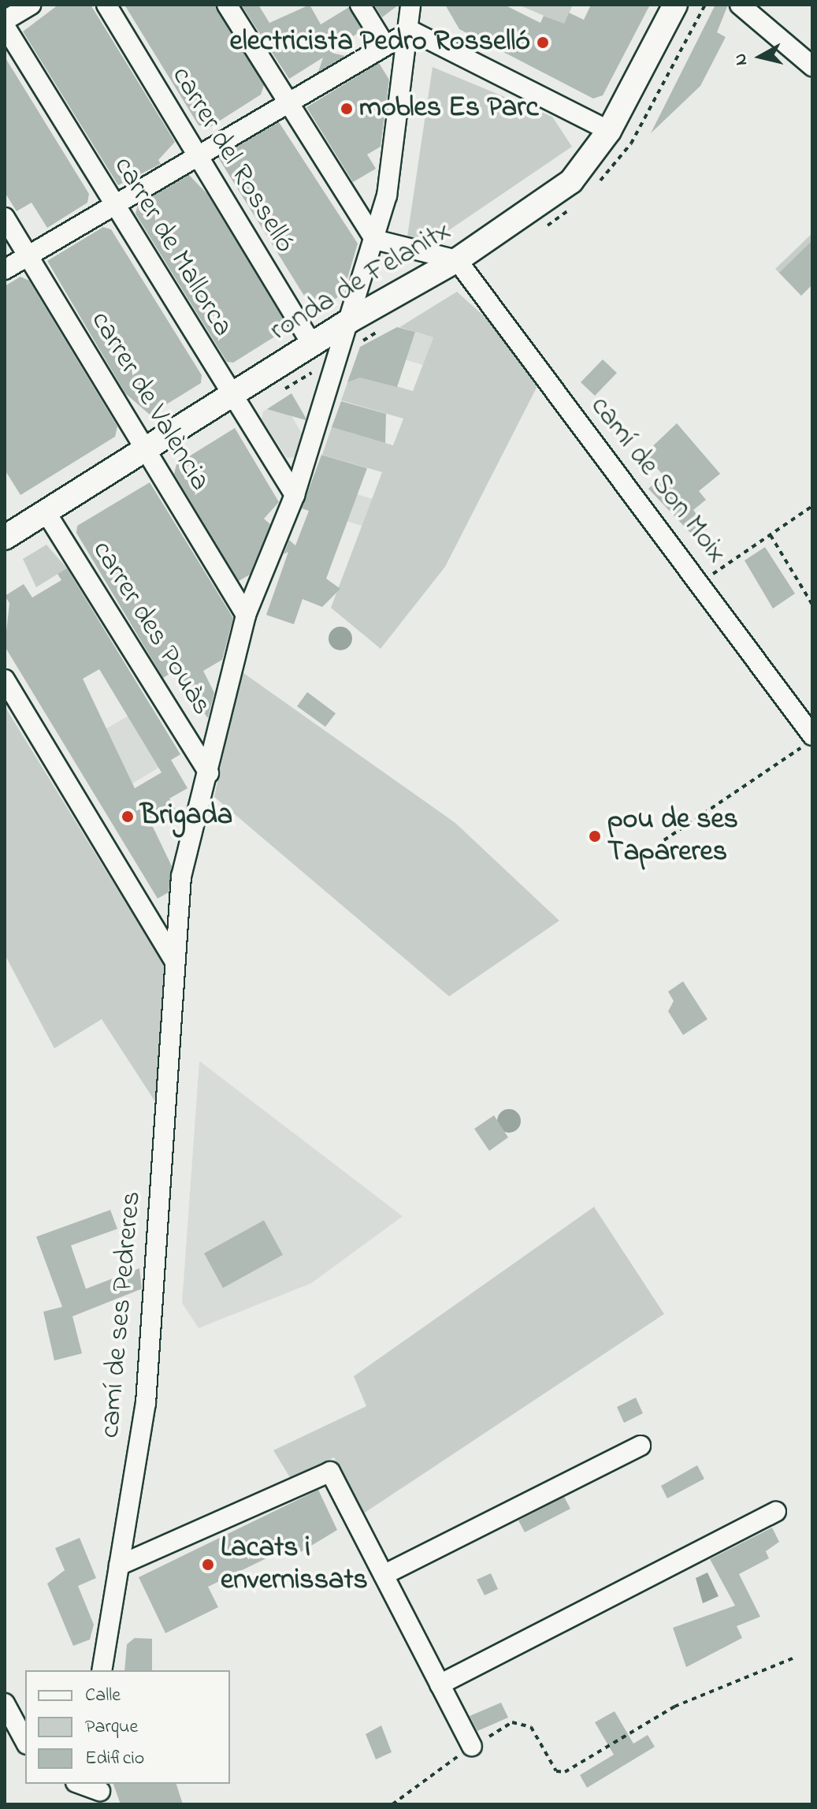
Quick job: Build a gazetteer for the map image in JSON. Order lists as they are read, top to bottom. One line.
{"streets":{"main road":["ronda de Felanitx"],"street":["carrer del Rosselló","carrer de Mallorca","carrer de València","camí de Son Moix","carrer des Pouàs","camí de ses Pedreres"]},"crossings":[["carrer del Rosselló","ronda de Felanitx"],["carrer de Mallorca","ronda de Felanitx"],["carrer de Mallorca","camí de ses Pedreres"],["ronda de Felanitx","carrer de València"],["ronda de Felanitx","camí de Son Moix"],["ronda de Felanitx","carrer des Pouàs"],["ronda de Felanitx","camí de ses Pedreres"],["carrer de València","camí de ses Pedreres"],["carrer des Pouàs","camí de ses Pedreres"]],"places":["electricista Pedro Rosselló","mobles Es Parc","Brigada","pou de ses Tapareres","Lacats i envernissats"],"legend":["Calle","Parque","Edificio"],"north":"left"}
